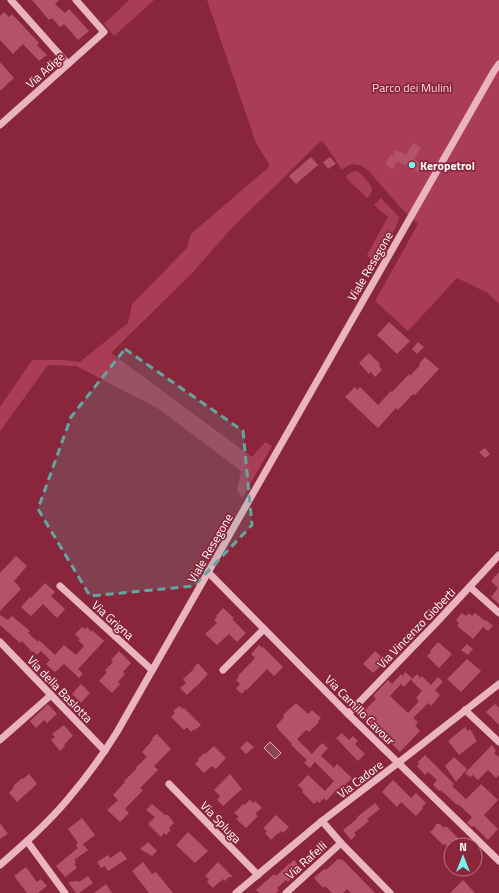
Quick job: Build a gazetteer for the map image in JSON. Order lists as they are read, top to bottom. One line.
{"streets":{"street":["Via Adige","Viale Resegone","Via Grigna","Via Vincenzo Gioberti","Via della Baslotta","Via Camillo Cavour","Via Cadore","Via Spluga","Via Rafelli"]},"crossings":[["Viale Resegone","Via Grigna"],["Viale Resegone","Via della Baslotta"],["Viale Resegone","Via Camillo Cavour"],["Via Vincenzo Gioberti","Via Camillo Cavour"],["Via Camillo Cavour","Via Cadore"],["Via Cadore","Via Spluga"]],"parks":["Parco dei Mulini"],"places":["Keropetrol"],"north":"top"}
